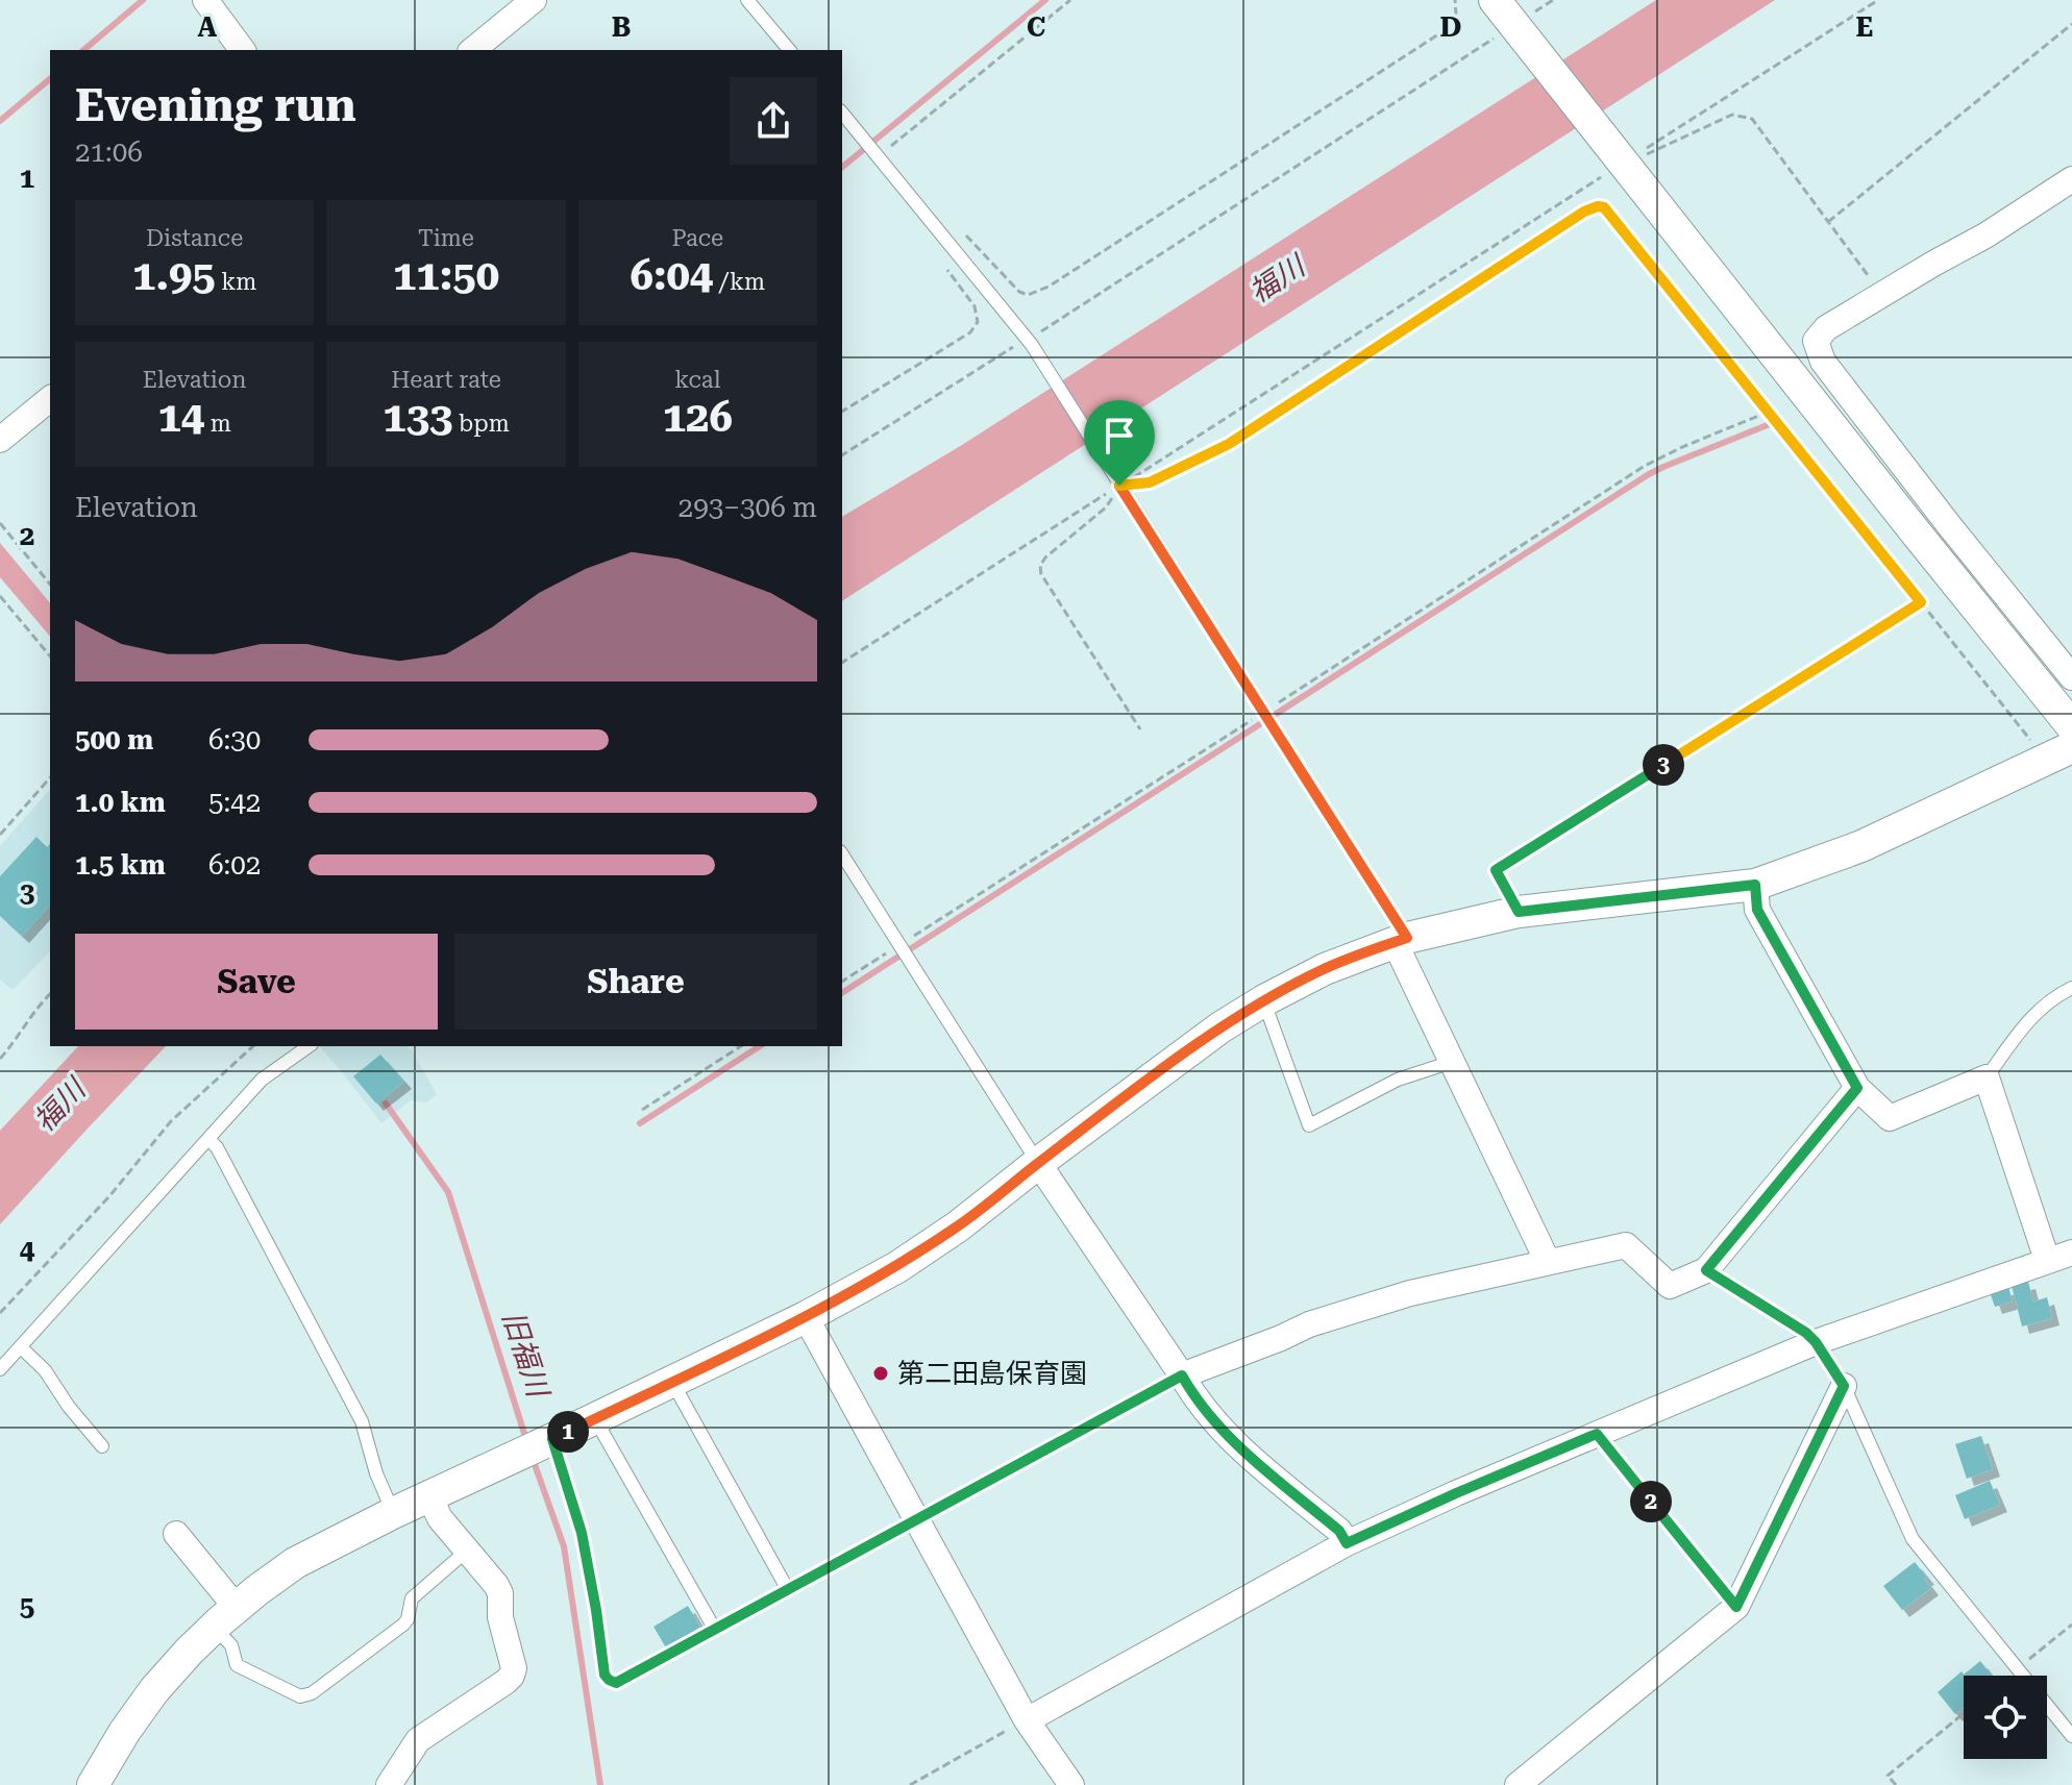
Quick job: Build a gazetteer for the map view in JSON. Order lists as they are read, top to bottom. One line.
{"water":["福川","旧福川"],"places":["第二田島保育園"],"page":{"heading":["Evening run","21:06"],"stats":[["Distance","1.95 km"],["Time","11:50"],["Pace","6:04 /km"],["Elevation","14 m"],["Heart rate","133 bpm"],["kcal","126"]],"chart":["Elevation","293–306 m"],"list":[{"name":"500 m","note":"6:30"},{"name":"1.0 km","note":"5:42"},{"name":"1.5 km","note":"6:02"}],"pins":["3","1","2"],"buttons":["Save","Share"]},"grid":{"columns":["A","B","C","D","E"],"rows":["1","2","3","4","5"]}}
